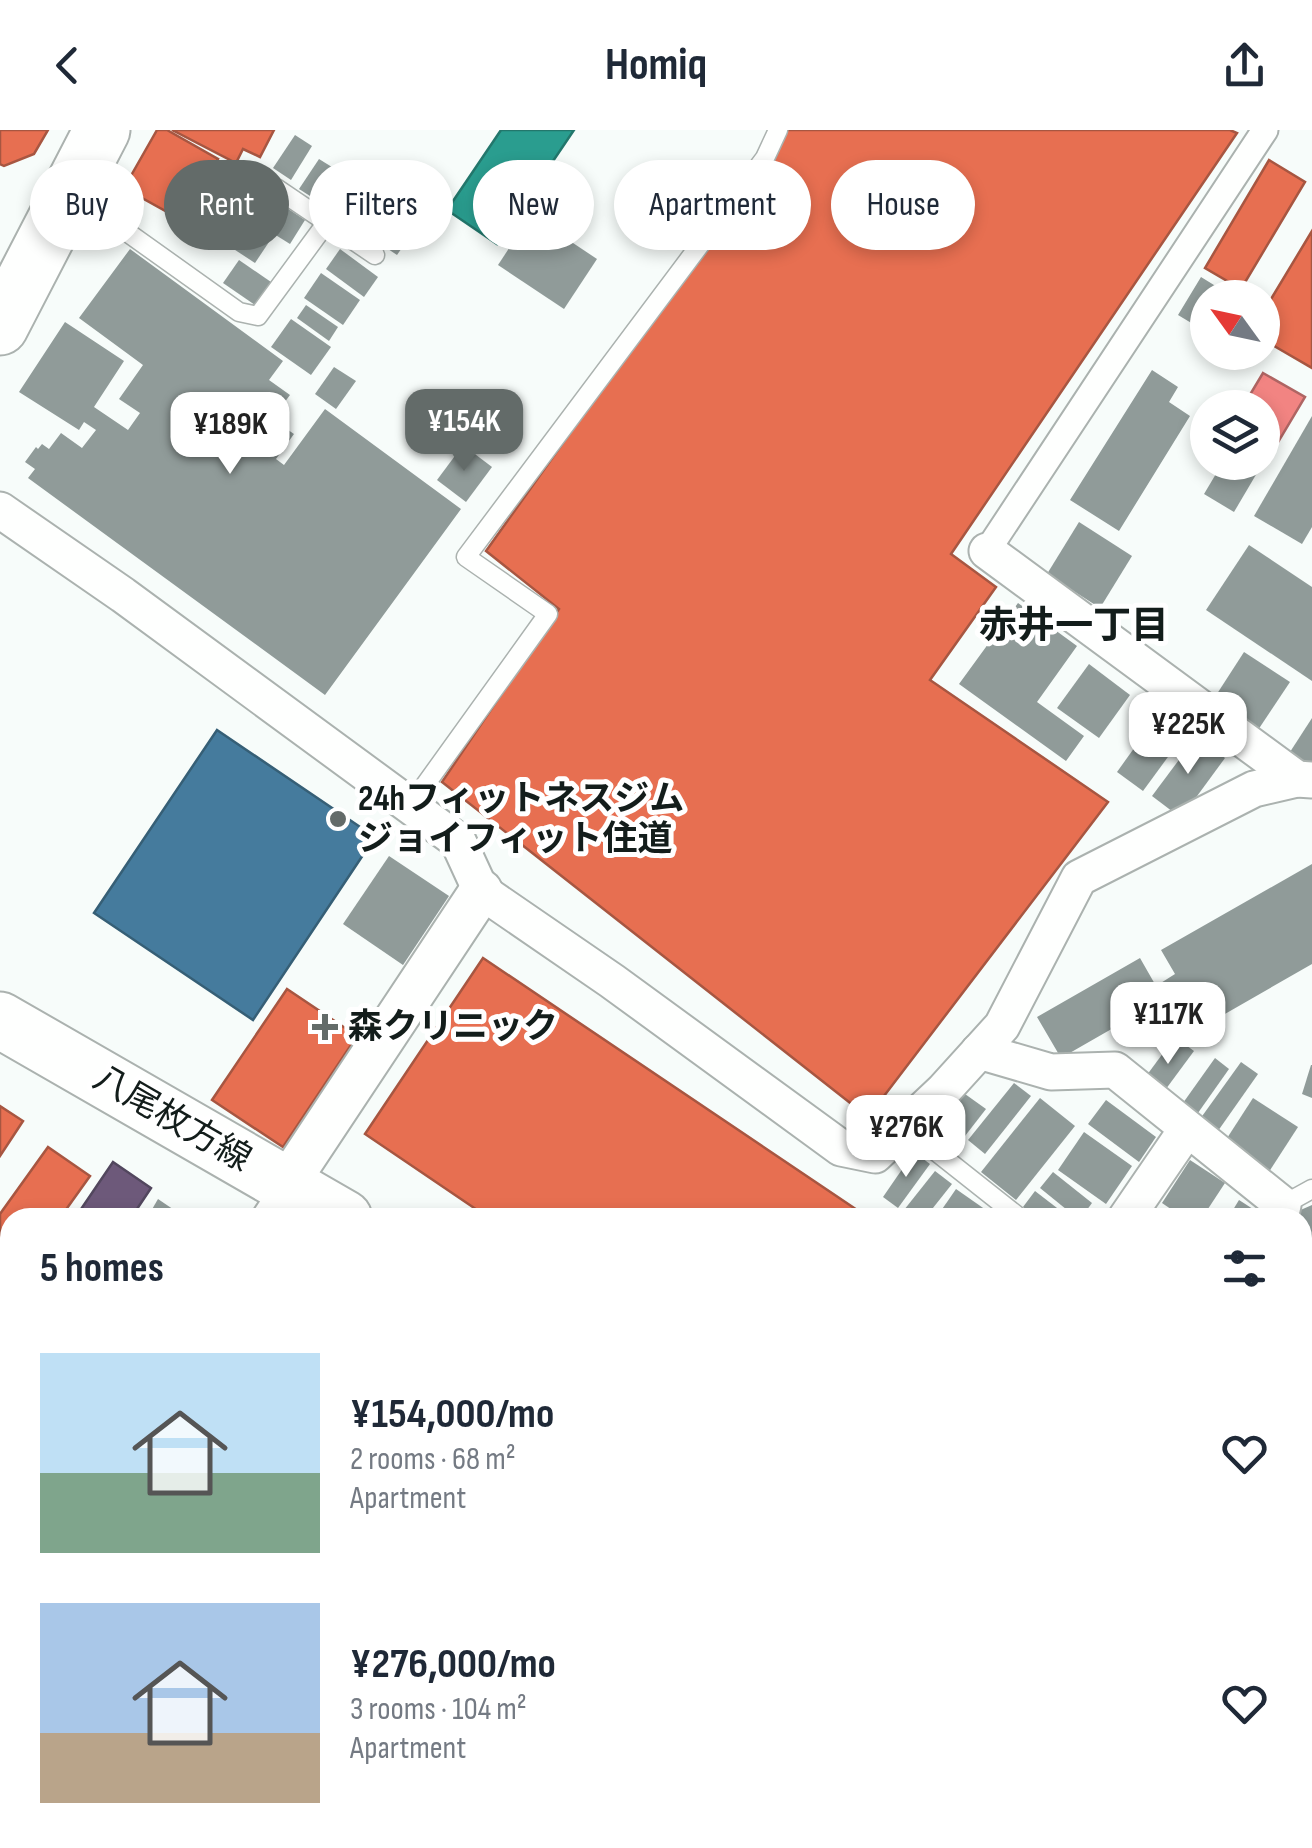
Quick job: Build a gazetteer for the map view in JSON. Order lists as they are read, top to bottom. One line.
{"streets":{"main road":["八尾枚方線"]},"districts":["赤井一丁目"],"places":{"other":["24hフィットネスジム ジョイフィット住道"],"health":["森クリニック"]},"north":"top left","page":{"header":"Homiq","chip":["Buy","Rent","Filters","New","Apartment","House"],"price":["¥154K","¥189K","¥225K","¥117K","¥276K"],"heading":"5 homes","list":[{"name":"¥154,000/mo","note":"2 rooms · 68 m² · Apartment"},{"name":"¥276,000/mo","note":"3 rooms · 104 m² · Apartment"}]}}
